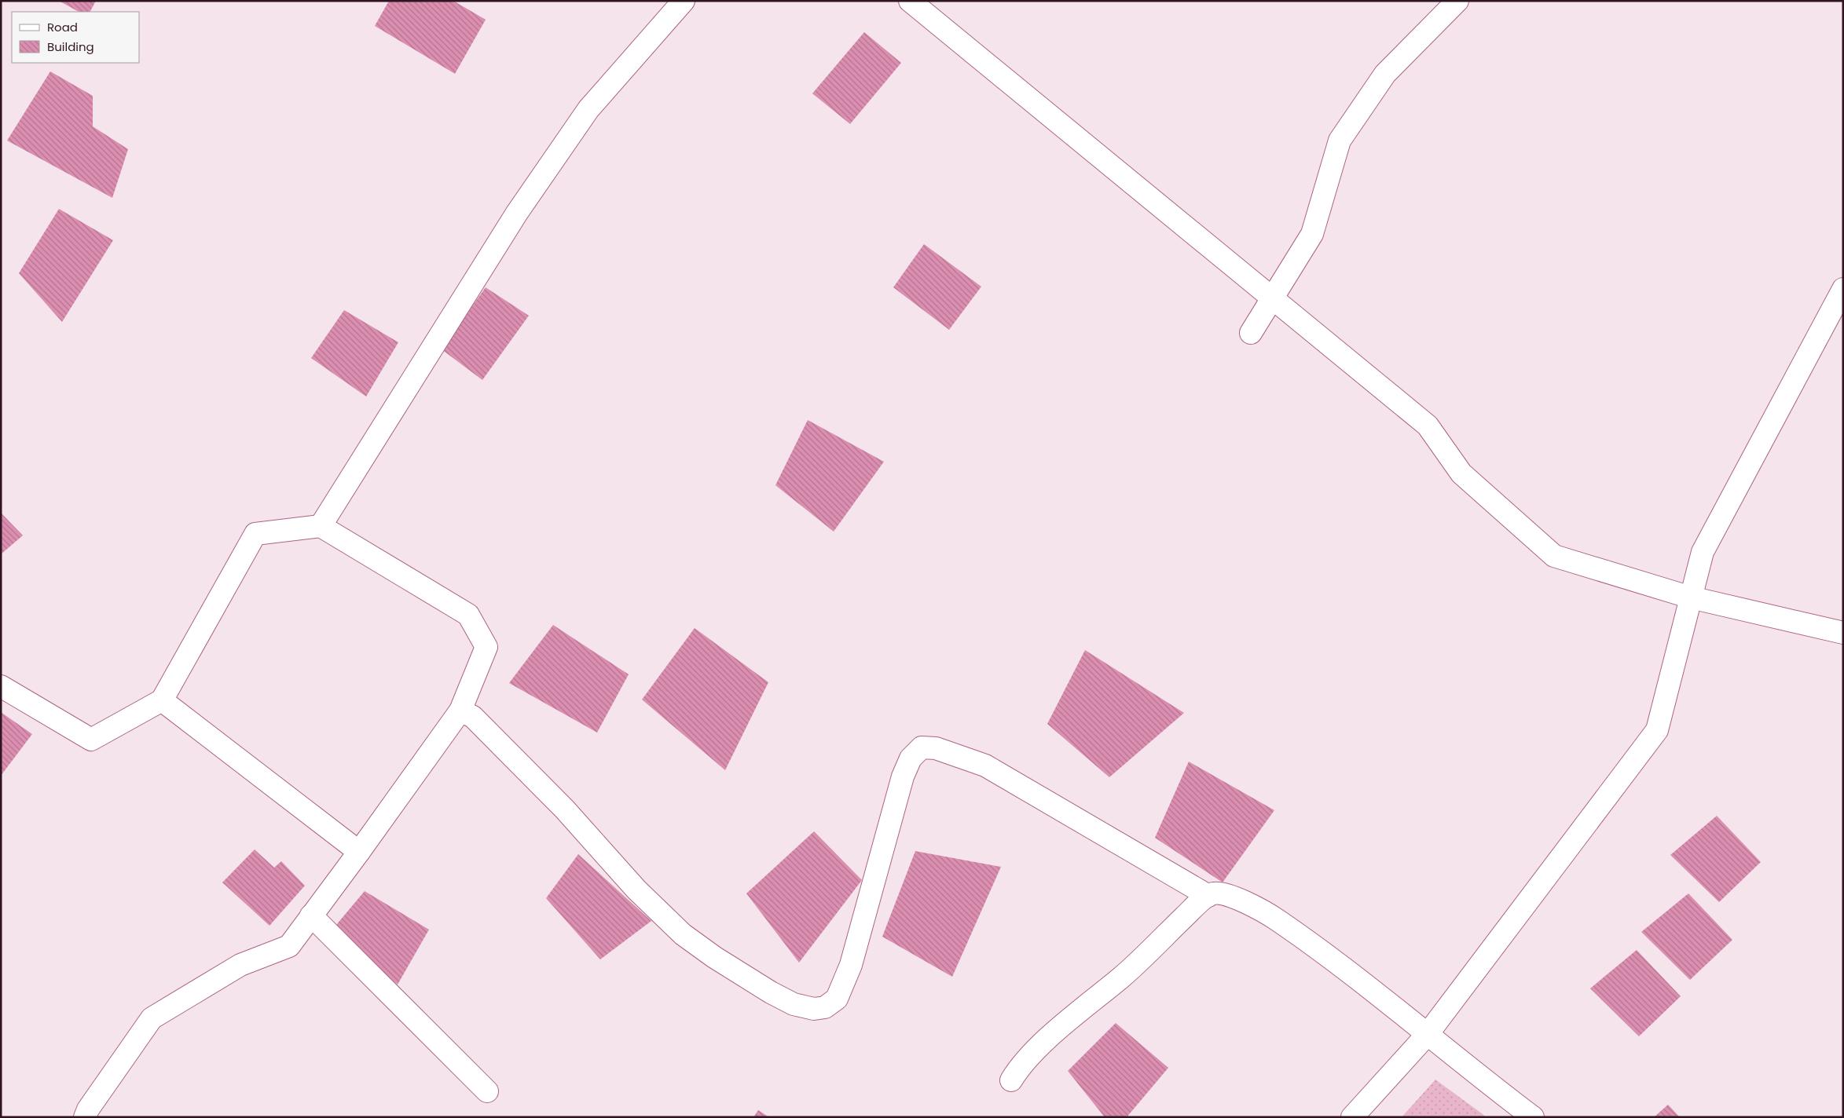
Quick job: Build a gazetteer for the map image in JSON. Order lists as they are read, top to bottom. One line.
{"legend":["Road","Building"]}
